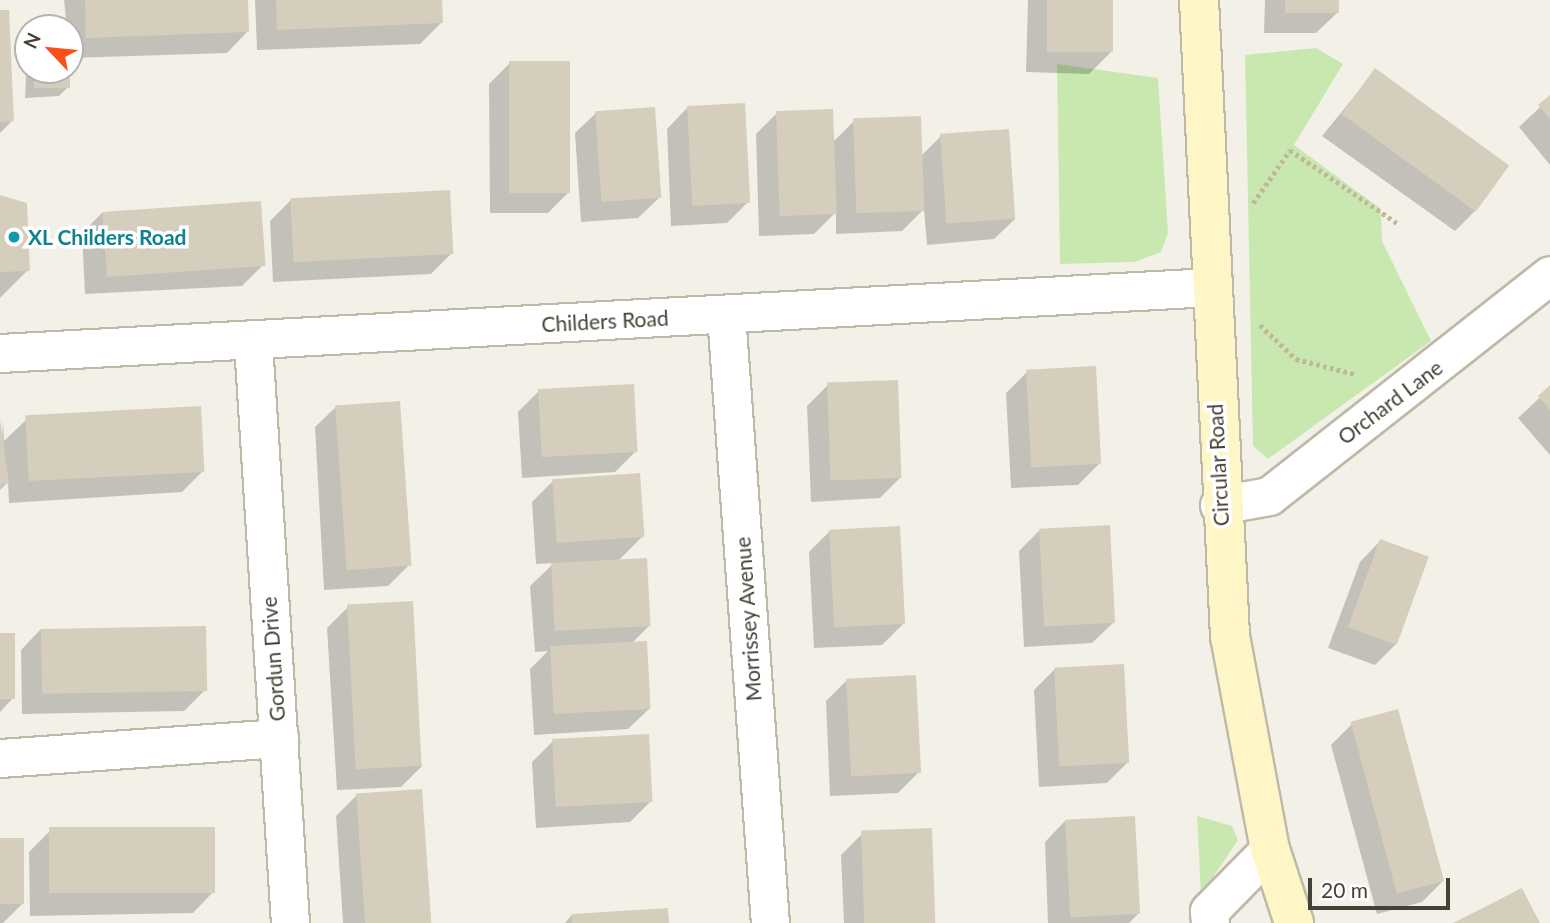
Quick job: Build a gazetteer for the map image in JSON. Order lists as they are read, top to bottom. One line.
{"streets":{"main road":["Circular Road"],"street":["Childers Road","Orchard Lane","Morrissey Avenue","Gordun Drive"]},"crossings":[["Childers Road","Circular Road"],["Childers Road","Morrissey Avenue"],["Childers Road","Gordun Drive"],["Orchard Lane","Circular Road"]],"places":["XL Childers Road"],"scale_bar":"20 m","north":"top left"}
